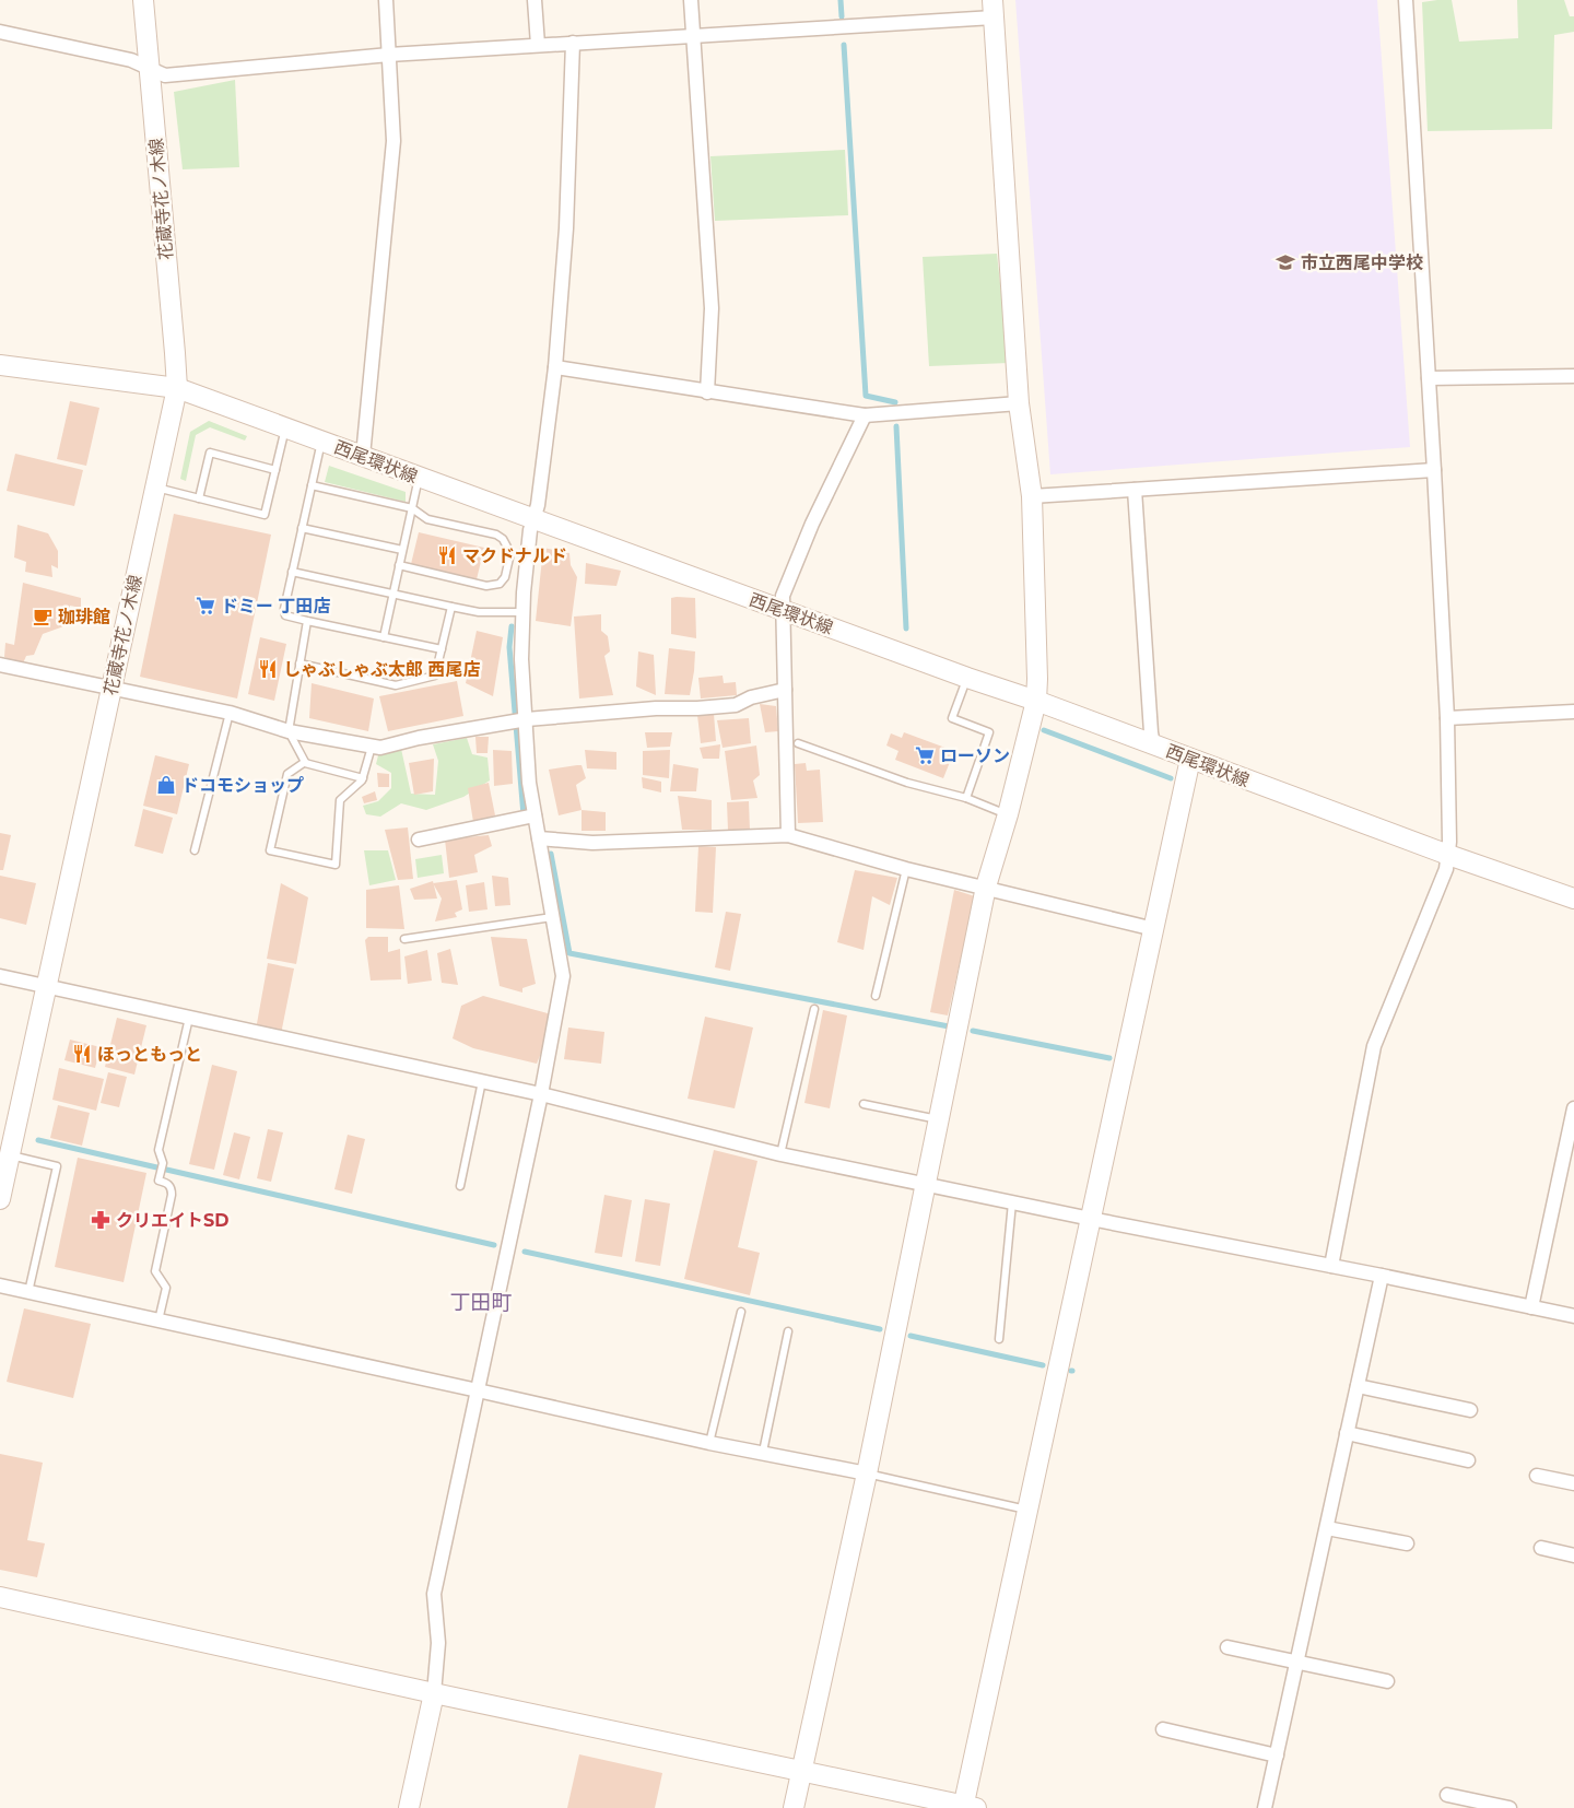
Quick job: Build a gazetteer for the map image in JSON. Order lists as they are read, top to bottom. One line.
{"streets":{"street":["花蔵寺花ノ木線","西尾環状線"]},"crossings":[["花蔵寺花ノ木線","西尾環状線"]],"districts":["丁田町"],"places":{"school or university":["市立西尾中学校"],"restaurant":["マクドナルド","しゃぶしゃぶ太郎 西尾店","ほっともっと"],"supermarket":["ドミー 丁田店","ローソン"],"cafe":["珈琲館"],"shop":["ドコモショップ"],"pharmacy":["クリエイトSD"]}}
